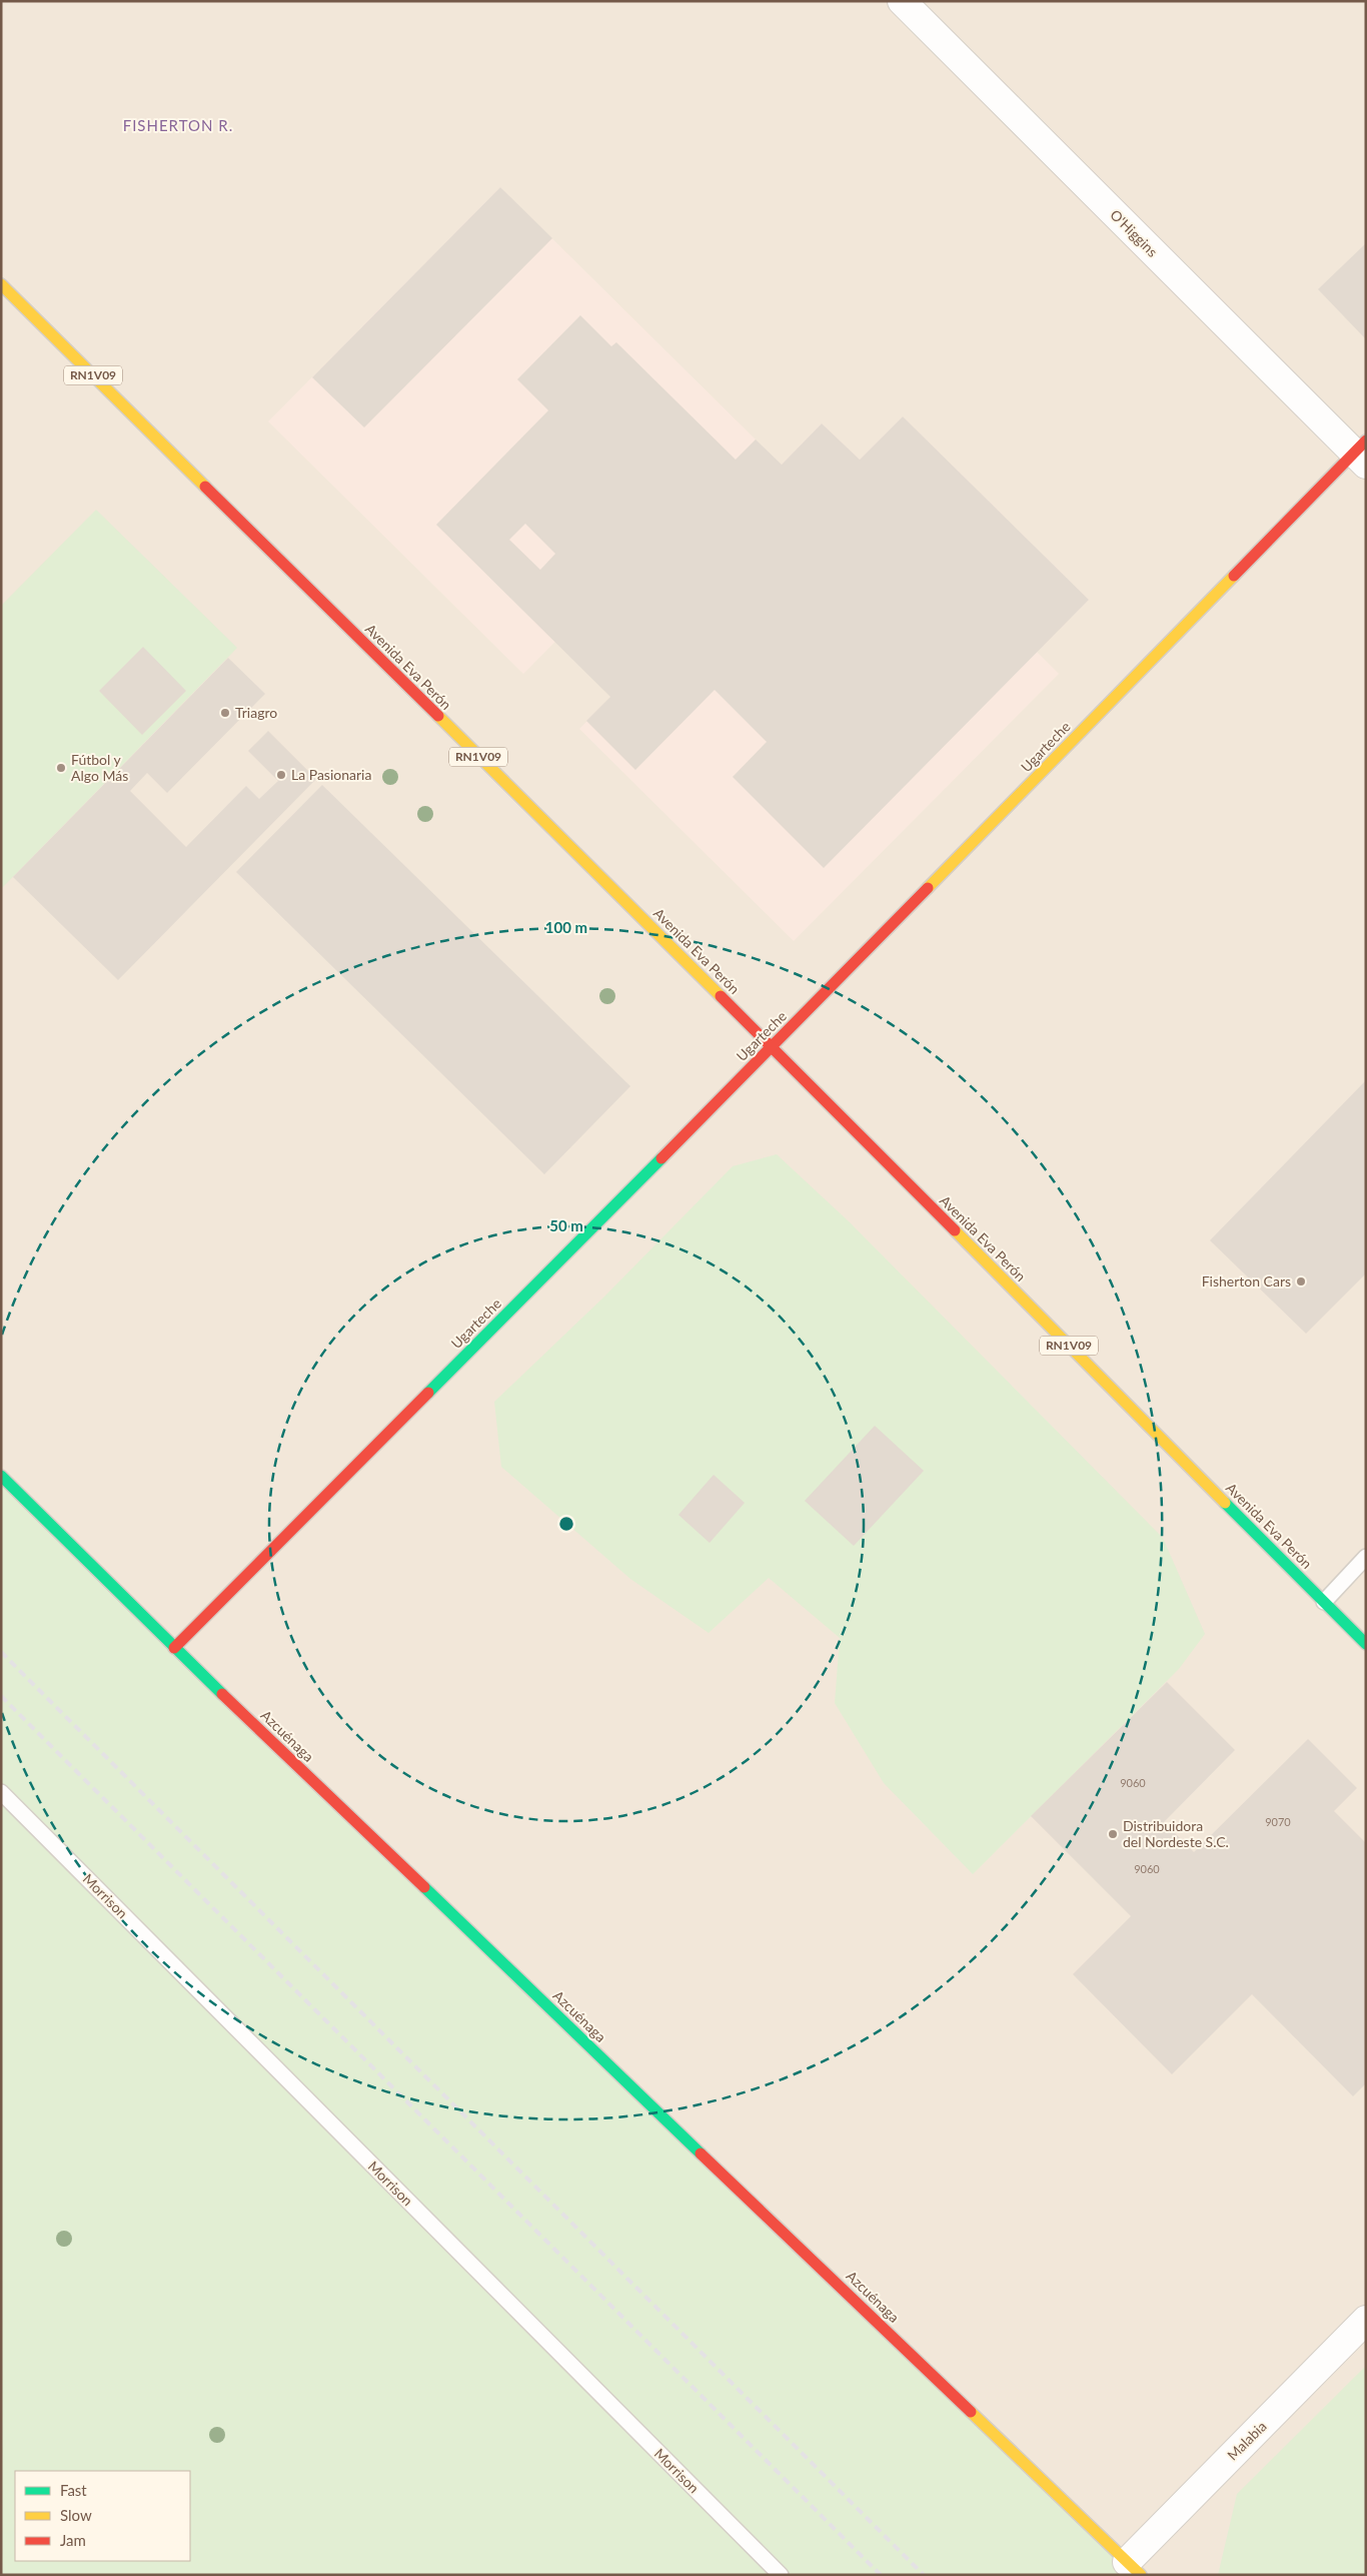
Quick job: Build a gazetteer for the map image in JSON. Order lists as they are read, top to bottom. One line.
{"streets":{"street":["O'Higgins","RN1V09","Avenida Eva Perón","Ugarteche","Azcuénaga","Malabia"],"lane":["Morrison"]},"crossings":[["O'Higgins","Ugarteche"],["Avenida Eva Perón","Ugarteche"],["Ugarteche","Azcuénaga"],["Azcuénaga","Malabia"]],"districts":["FISHERTON R."],"places":["Triagro","Fútbol y Algo Más","La Pasionaria","Fisherton Cars","Distribuidora del Nordeste S.C."],"house_numbers":["9060","9070","9060"],"legend":["Fast","Slow","Jam"],"rings":["100 m","50 m"]}
